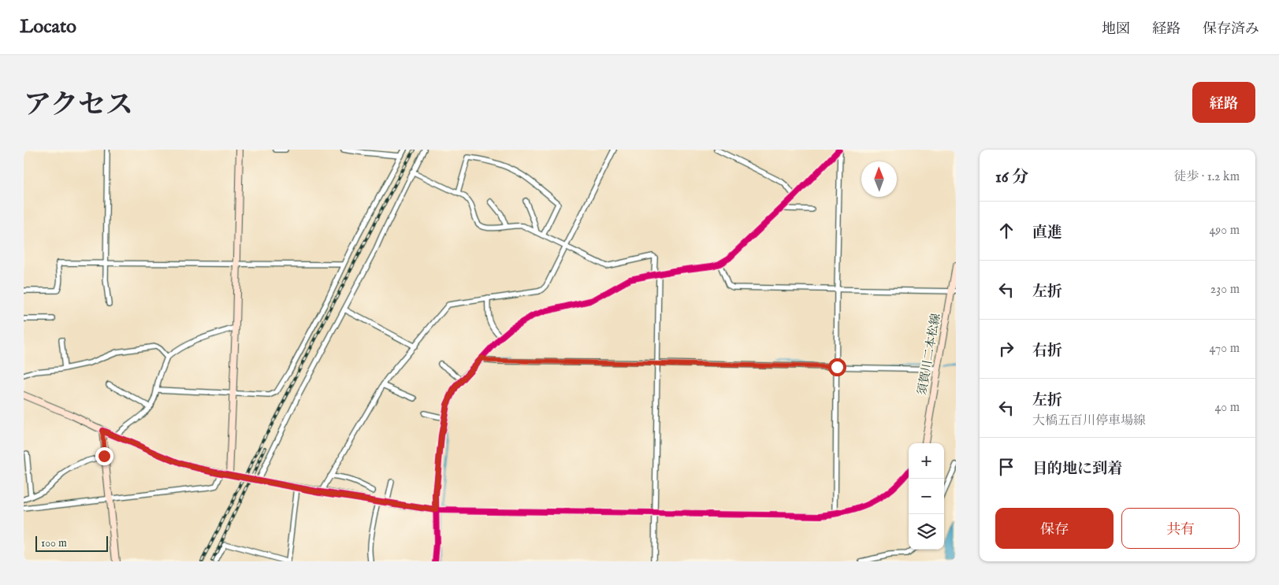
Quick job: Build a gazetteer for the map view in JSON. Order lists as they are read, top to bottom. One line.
{"streets":{"street":["須賀川二本松線"]},"scale_bar":"100 m","north":"top","page":{"header":"Locato","nav":["地図","経路","保存済み"],"title":"アクセス","buttons":["経路",["保存","共有"]],"heading":["16 分","徒歩 · 1.2 km"],"list":[["直進","490 m"],["左折","230 m"],["右折","470 m"],["左折","大橋五百川停車場線","40 m"],"目的地に到着"],"map_buttons":["+","−"],"scale":"100 m"}}
